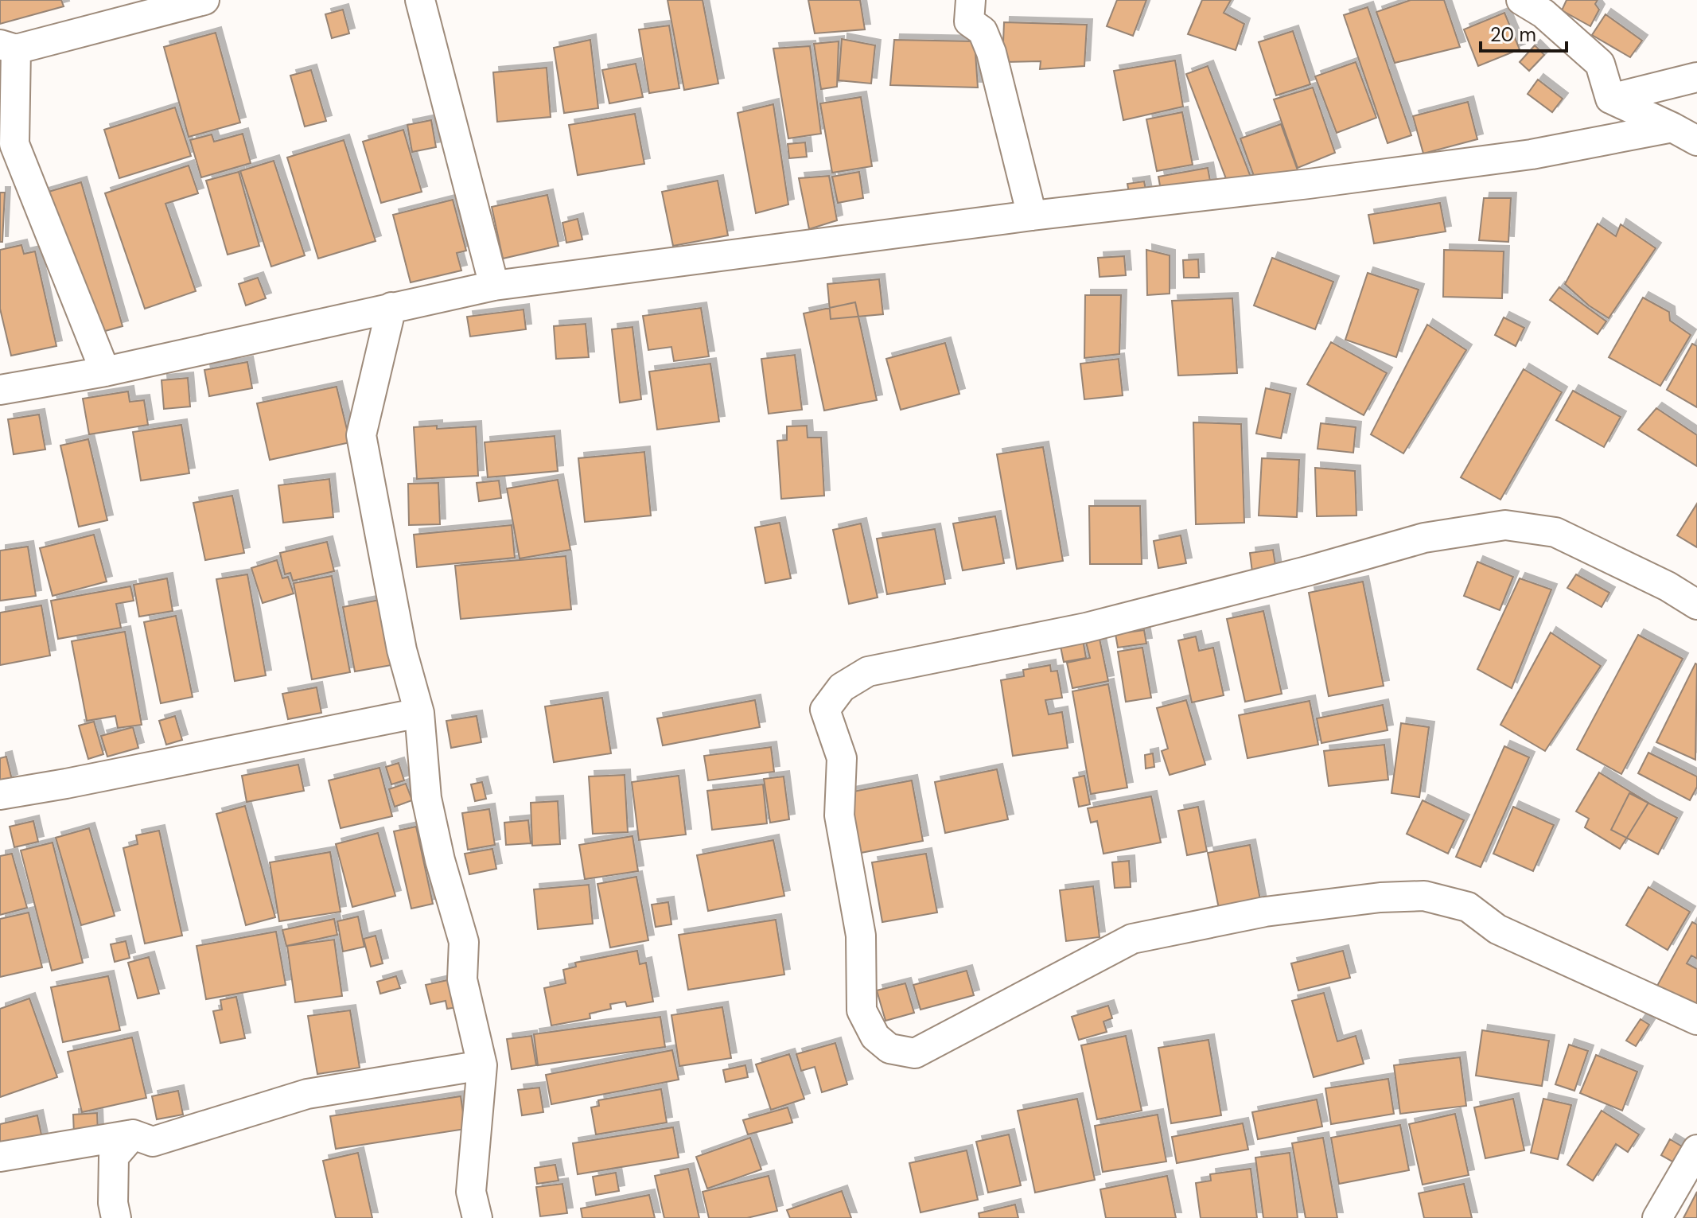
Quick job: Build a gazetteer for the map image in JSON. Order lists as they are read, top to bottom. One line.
{"scale_bar":"20 m"}
